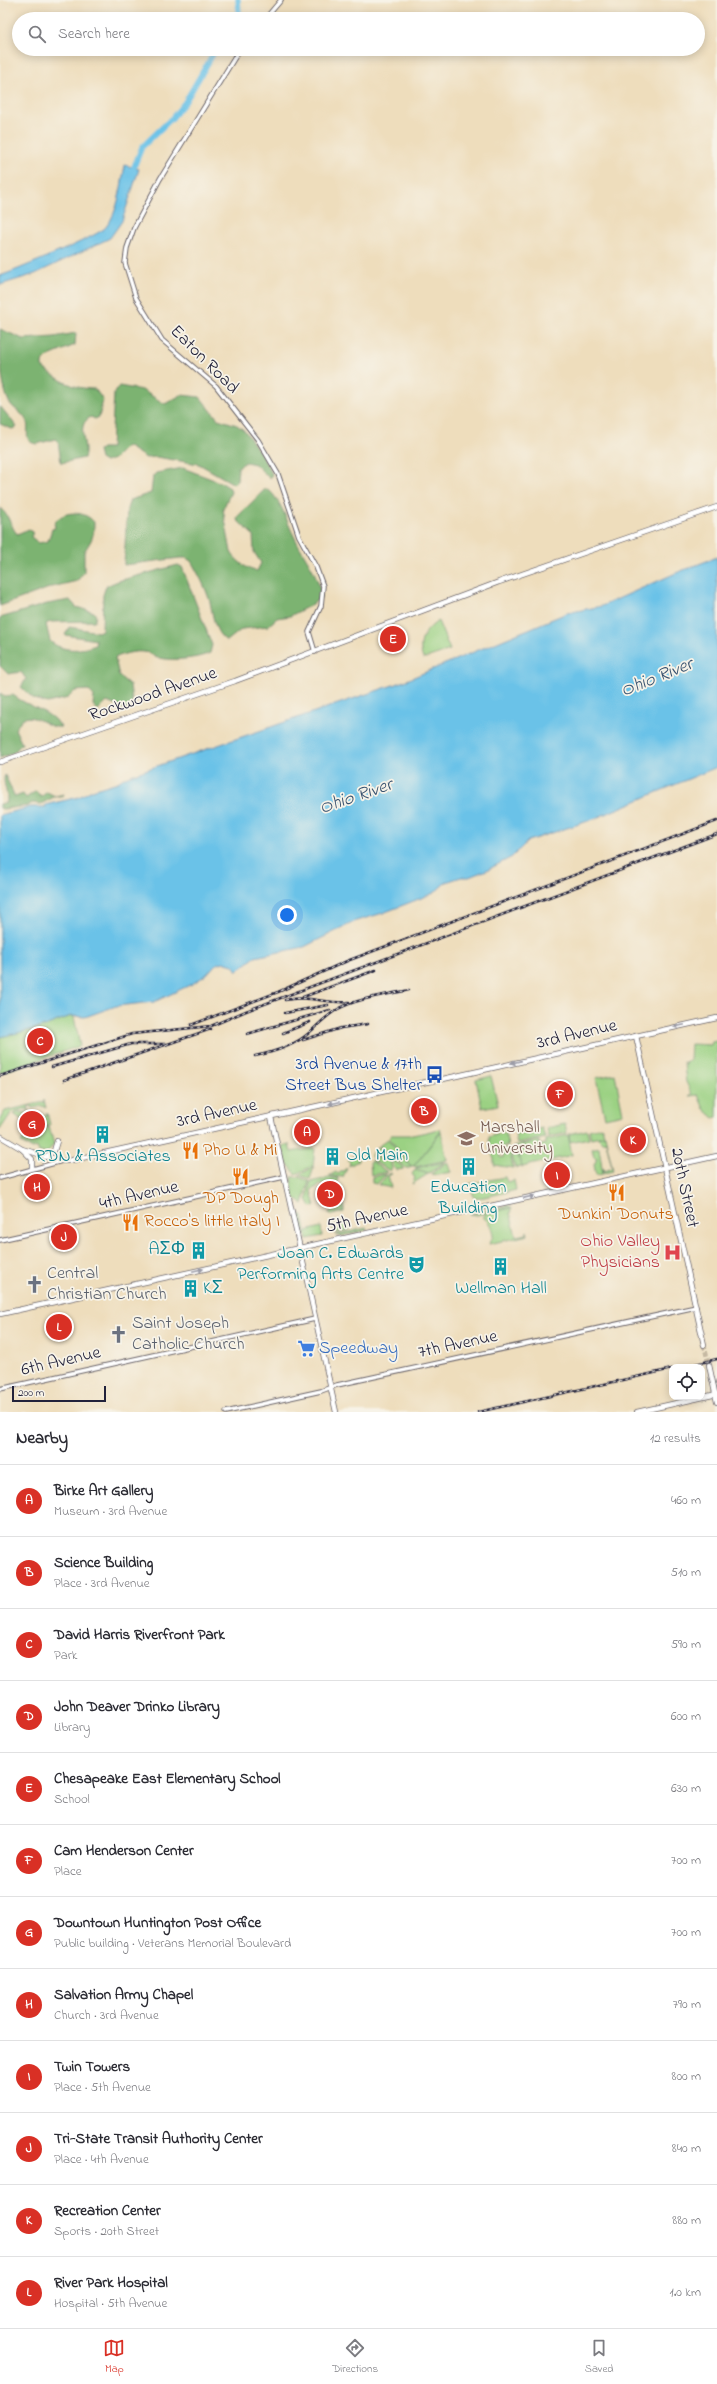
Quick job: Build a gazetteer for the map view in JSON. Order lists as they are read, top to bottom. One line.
{"streets":{"main road":["Rockwood Avenue","3rd Avenue","20th Street","5th Avenue"],"street":["Eaton Road","4th Avenue","7th Avenue","6th Avenue"]},"crossings":[["Eaton Road","Rockwood Avenue"],["3rd Avenue","20th Street"],["20th Street","5th Avenue"],["20th Street","7th Avenue"]],"one_way":["3rd Avenue","5th Avenue"],"water":["Ohio River"],"places":{"bus stop":["3rd Avenue & 17th Street Bus Shelter"],"building":["RDN & Associates","Old Main","Education Building","AΣΦ","Wellman Hall","KΣ"],"school or university":["Marshall University"],"restaurant":["Pho U & Mi","DP Dough","Dunkin' Donuts","Rocco's little Italy I"],"hospital":["Ohio Valley Physicians"],"theatre":["Joan C. Edwards Performing Arts Centre"],"church":["Central Christian Church","Saint Joseph Catholic Church"],"supermarket":["Speedway"]},"scale_bar":"200 m","page":{"search":"Search here","pins":["E","C","F","B","G","A","K","I","H","D","J","L"],"scale":"200 m","heading":["Nearby","12 results"],"list":[{"mark":"A","name":"Birke Art Gallery","note":"Museum · 3rd Avenue","value":"460 m"},{"mark":"B","name":"Science Building","note":"Place · 3rd Avenue","value":"510 m"},{"mark":"C","name":"David Harris Riverfront Park","note":"Park","value":"590 m"},{"mark":"D","name":"John Deaver Drinko Library","note":"Library","value":"600 m"},{"mark":"E","name":"Chesapeake East Elementary School","note":"School","value":"630 m"},{"mark":"F","name":"Cam Henderson Center","note":"Place","value":"700 m"},{"mark":"G","name":"Downtown Huntington Post Office","note":"Public building · Veterans Memorial Boulevard","value":"700 m"},{"mark":"H","name":"Salvation Army Chapel","note":"Church · 3rd Avenue","value":"790 m"},{"mark":"I","name":"Twin Towers","note":"Place · 5th Avenue","value":"800 m"},{"mark":"J","name":"Tri-State Transit Authority Center","note":"Place · 4th Avenue","value":"840 m"},{"mark":"K","name":"Recreation Center","note":"Sports · 20th Street","value":"880 m"},{"mark":"L","name":"River Park Hospital","note":"Hospital · 5th Avenue","value":"1.0 km"}],"nav":["Map","Directions","Saved"]}}
